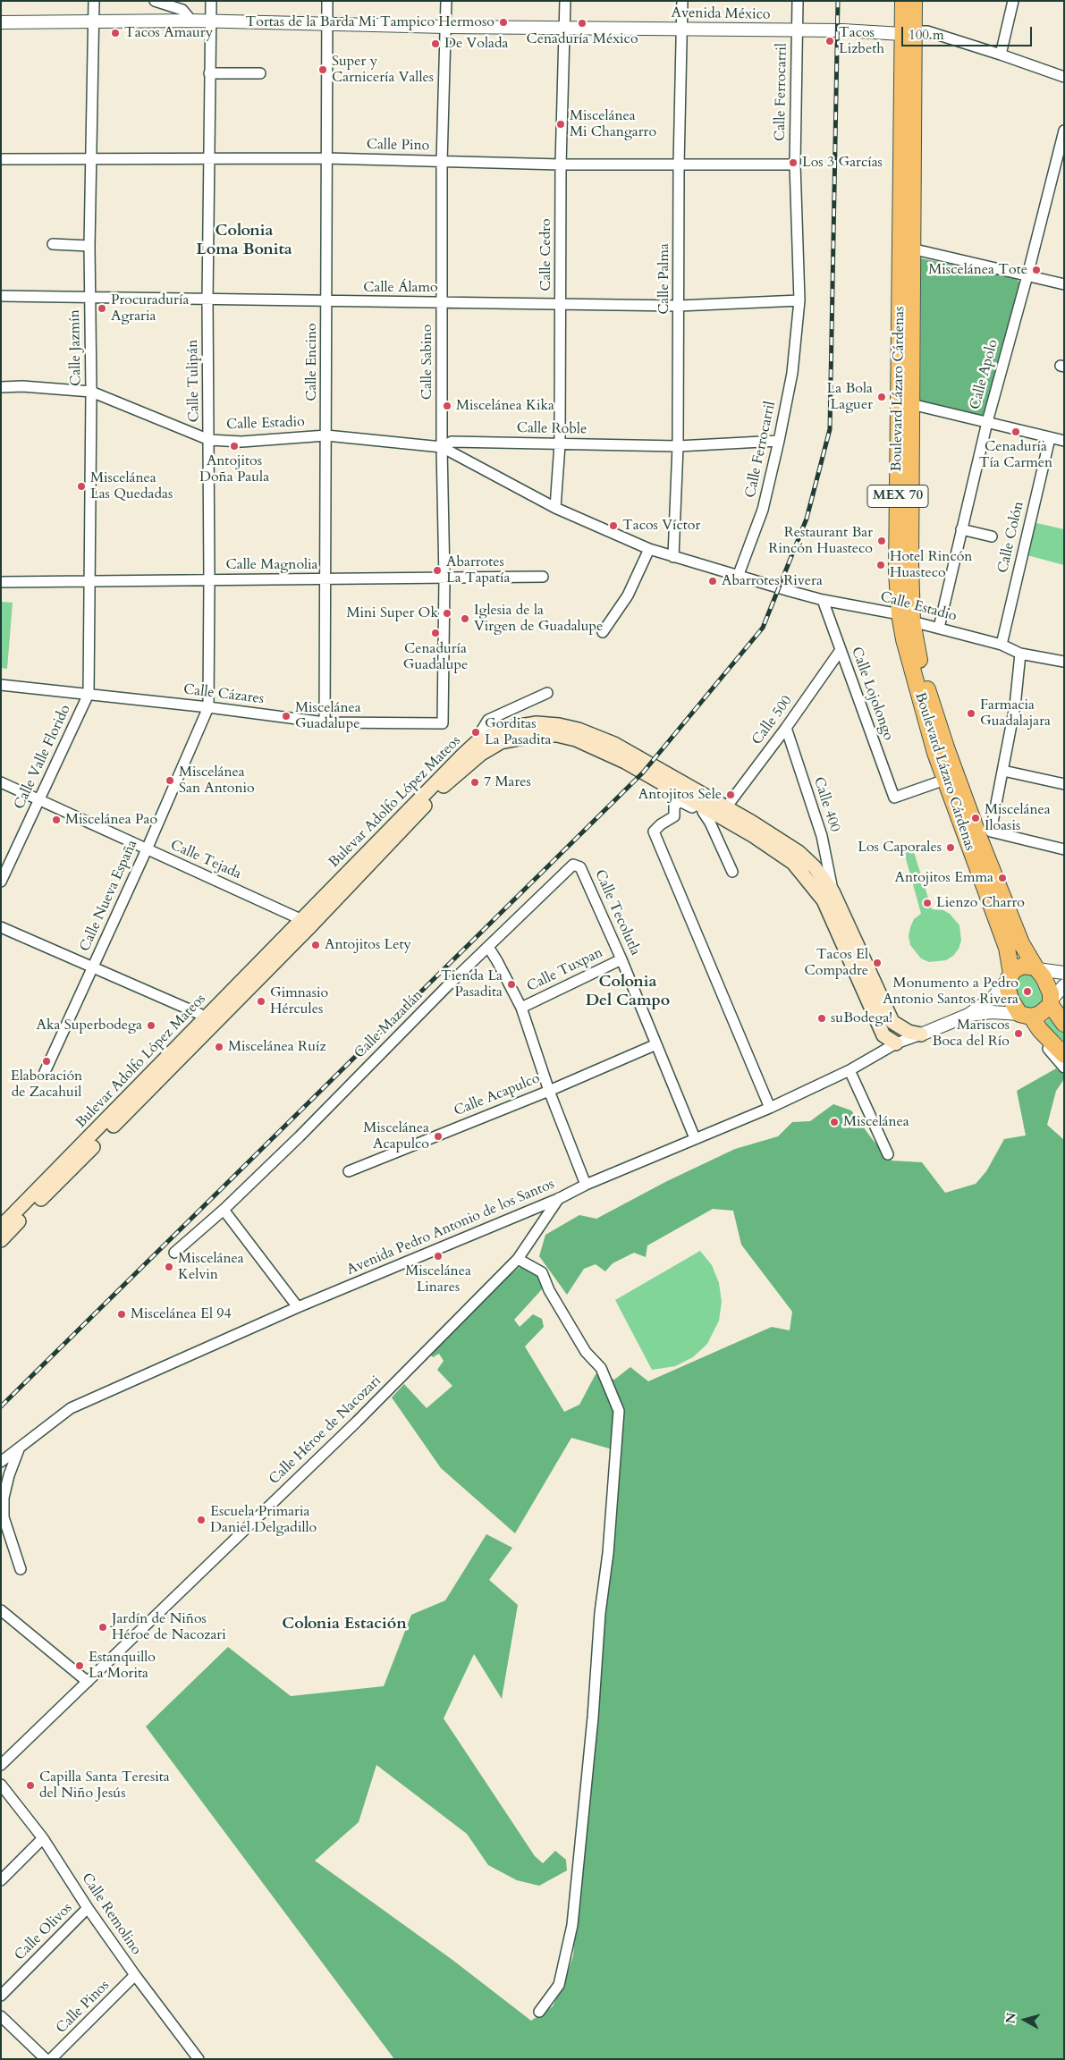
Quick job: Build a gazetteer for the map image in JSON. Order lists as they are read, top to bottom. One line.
{"streets":{"main road":["Boulevard Lázaro Cárdenas","MEX 70","Bulevar Adolfo López Mateos"],"street":["Avenida México","Calle Ferrocarril","Calle Pino","Calle Cedro","Calle Palma","Calle Álamo","Calle Jazmín","Calle Encino","Calle Sabino","Calle Apolo","Calle Tulipán","Calle Estadio","Calle Roble","Calle Colón","Calle Magnolia","Calle Lojolongo","Calle Cázares","Calle 500","Calle Valle Florido","Calle 400","Calle Tejada","Calle Nueva España","Calle Tecolutla","Calle Tuxpan","Calle Mazatlán","Calle Acapulco","Avenida Pedro Antonio de los Santos","Calle Héroe de Nacozari","Calle Remolino","Calle Olivos","Calle Pinos"]},"crossings":[["Avenida México","Calle Ferrocarril"],["Avenida México","Calle Cedro"],["Avenida México","Calle Palma"],["Avenida México","Calle Jazmín"],["Avenida México","Calle Encino"],["Avenida México","Calle Sabino"],["Avenida México","Calle Tulipán"],["Avenida México","Boulevard Lázaro Cárdenas"],["Calle Ferrocarril","Calle Pino"],["Calle Ferrocarril","Calle Álamo"],["Calle Ferrocarril","Calle Estadio"],["Calle Ferrocarril","Calle Roble"],["Calle Pino","Calle Cedro"],["Calle Pino","Calle Palma"],["Calle Pino","Calle Jazmín"],["Calle Pino","Calle Encino"],["Calle Pino","Calle Sabino"],["Calle Pino","Calle Tulipán"],["Calle Cedro","Calle Álamo"],["Calle Cedro","Calle Roble"],["Calle Palma","Calle Álamo"],["Calle Palma","Calle Roble"],["Calle Álamo","Calle Jazmín"],["Calle Álamo","Calle Encino"],["Calle Álamo","Calle Sabino"],["Calle Álamo","Calle Tulipán"],["Calle Jazmín","Calle Estadio"],["Calle Jazmín","Calle Magnolia"],["Calle Jazmín","Calle Cázares"],["Calle Jazmín","Calle Valle Florido"],["Calle Encino","Calle Estadio"],["Calle Encino","Calle Roble"],["Calle Encino","Calle Magnolia"],["Calle Encino","Calle Cázares"],["Calle Sabino","Calle Roble"],["Calle Sabino","Calle Magnolia"],["Calle Sabino","Calle Cázares"],["Calle Apolo","Calle Estadio"],["Calle Tulipán","Calle Estadio"],["Calle Tulipán","Calle Magnolia"],["Calle Tulipán","Calle Cázares"],["Calle Tulipán","Calle Nueva España"],["Boulevard Lázaro Cárdenas","Calle Estadio"],["Boulevard Lázaro Cárdenas","MEX 70"],["Boulevard Lázaro Cárdenas","Calle Lojolongo"],["Calle Estadio","Calle Roble"],["Calle Estadio","Calle Colón"],["Calle Estadio","Calle Lojolongo"],["Calle Lojolongo","Calle 500"],["Calle Cázares","Calle Valle Florido"],["Calle Cázares","Calle Nueva España"],["Calle 500","Bulevar Adolfo López Mateos"],["Calle 500","Calle 400"],["Calle Valle Florido","Calle Tejada"],["Bulevar Adolfo López Mateos","Calle 400"],["Bulevar Adolfo López Mateos","Calle Tejada"],["Bulevar Adolfo López Mateos","Avenida Pedro Antonio de los Santos"],["Calle Tejada","Calle Nueva España"],["Calle Tecolutla","Calle Tuxpan"],["Calle Tecolutla","Calle Mazatlán"],["Calle Tecolutla","Calle Acapulco"],["Calle Tecolutla","Avenida Pedro Antonio de los Santos"],["Avenida Pedro Antonio de los Santos","Calle Héroe de Nacozari"],["Calle Remolino","Calle Olivos"],["Calle Remolino","Calle Pinos"]],"districts":["Colonia Loma Bonita","Colonia Del Campo","Colonia Estación"],"places":["Tortas de la Barda Mi Tampico Hermoso","Cenaduría México","Tacos Amaury","Tacos Lizbeth","De Volada","Super y Carnicería Valles","Miscelánea Mi Changarro","Los 3 Garcías","Miscelánea Tote","Procuraduría Agraria","La Bola Laguer","Miscelánea Kika","Cenaduría Tía Carmen","Antojitos Doña Paula","Miscelánea Las Quedadas","Tacos Víctor","Restaurant Bar Rincón Huasteco","Hotel Rincón Huasteco","Abarrotes La Tapatía","Abarrotes Rivera","Mini Super Ok","Iglesia de la Virgen de Guadalupe","Cenaduría Guadalupe","Farmacia Guadalajara","Miscelánea Guadalupe","Gorditas La Pasadita","Miscelánea San Antonio","7 Mares","Antojitos Sele","Miscelánea Iloasis","Miscelánea Pao","Los Caporales","Antojitos Emma","Lienzo Charro","Antojitos Lety","Tacos El Compadre","Tienda La Pasadita","Monumento a Pedro Antonio Santos Rivera","Gimnasio Hércules","suBodega!","Aka Superbodega","Mariscos Boca del Río","Miscelánea Ruíz","Elaboración de Zacahuil","Miscelánea","Miscelánea Acapulco","Miscelánea Linares","Miscelánea Kelvin","Miscelánea El 94","Escuela Primaria Daniel Delgadillo","Jardín de Niños Héroe de Nacozari","Estanquillo La Morita","Capilla Santa Teresita del Niño Jesús"],"scale_bar":"100 m","north":"left"}
